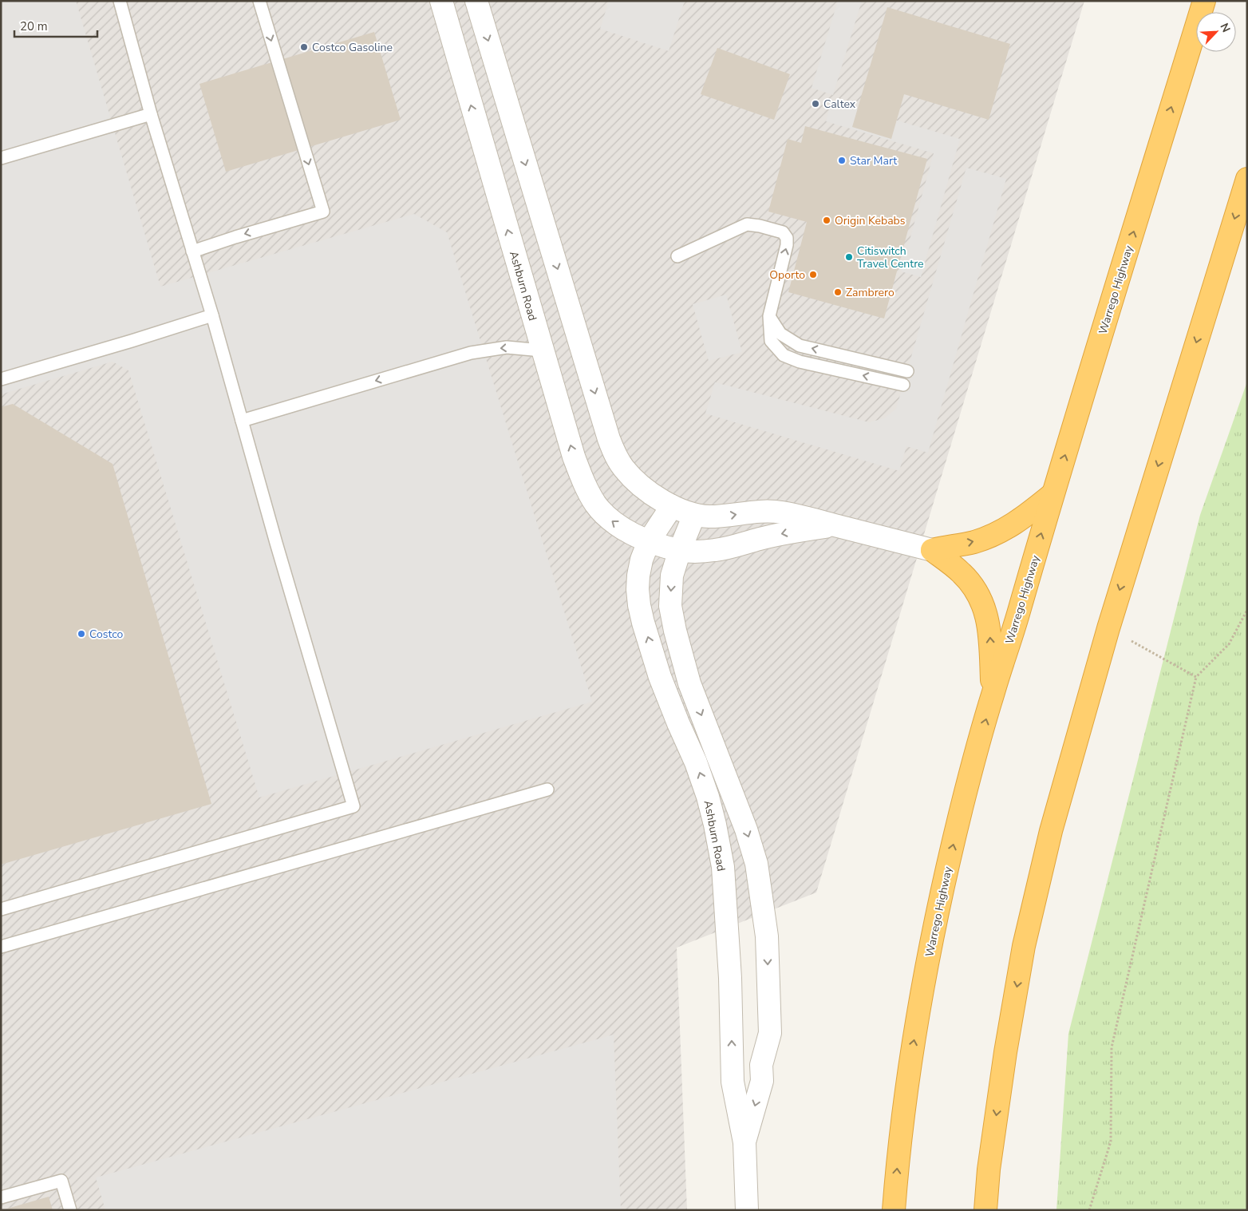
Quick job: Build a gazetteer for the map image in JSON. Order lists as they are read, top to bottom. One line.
{"streets":{"highway":["Warrego Highway"],"street":["Ashburn Road"]},"places":["Costco Gasoline","Caltex","Star Mart","Origin Kebabs","Citiswitch Travel Centre","Oporto","Zambrero","Costco"],"scale_bar":"20 m","north":"top right"}
